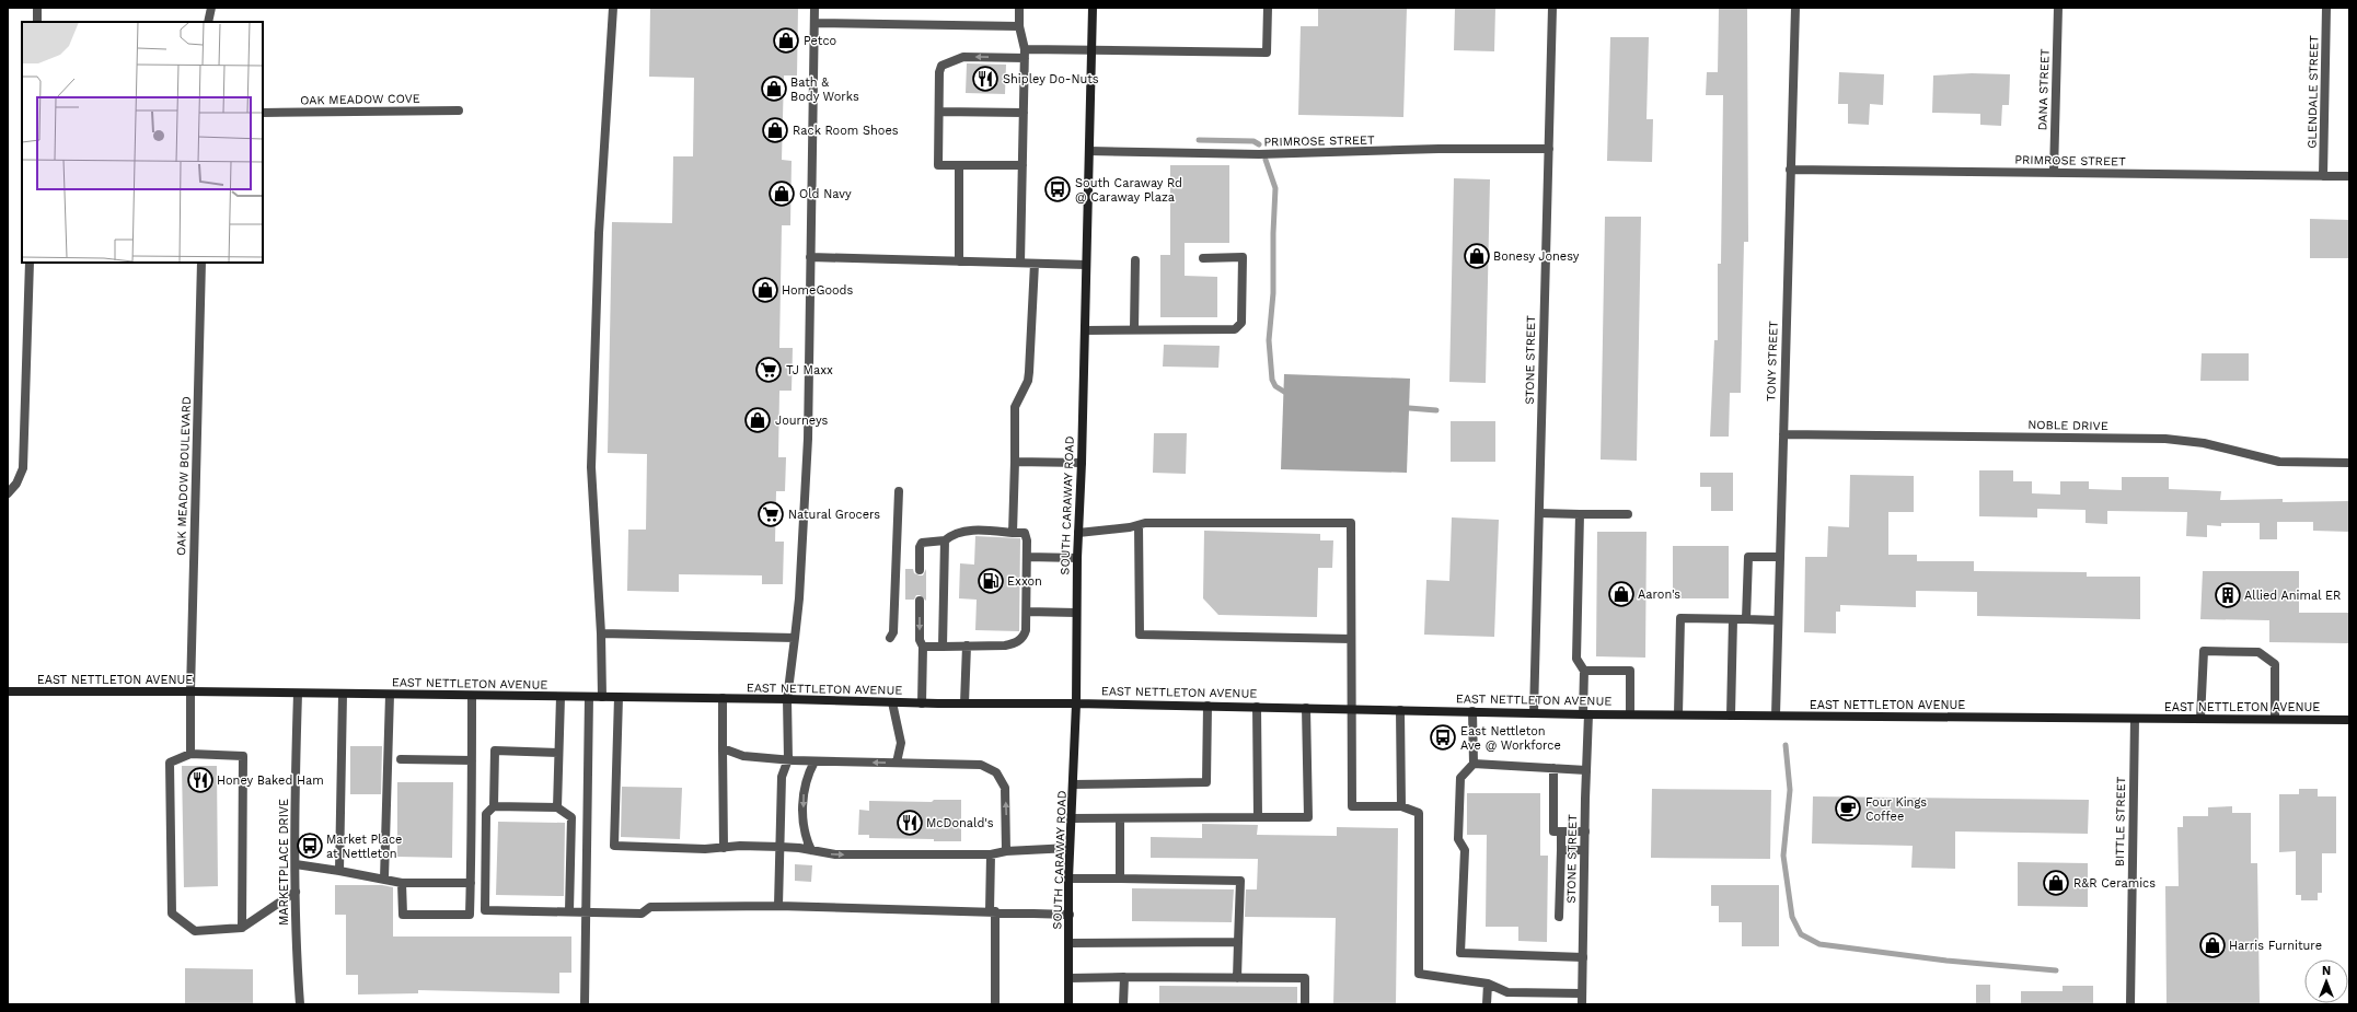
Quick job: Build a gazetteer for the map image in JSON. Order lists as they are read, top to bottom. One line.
{"streets":{"main road":["SOUTH CARAWAY ROAD","EAST NETTLETON AVENUE"],"street":["DANA STREET","GLENDALE STREET","OAK MEADOW COVE","PRIMROSE STREET","STONE STREET","TONY STREET","NOBLE DRIVE","OAK MEADOW BOULEVARD","BITTLE STREET","MARKETPLACE DRIVE"]},"crossings":[["DANA STREET","PRIMROSE STREET"],["GLENDALE STREET","PRIMROSE STREET"],["PRIMROSE STREET","STONE STREET"],["PRIMROSE STREET","TONY STREET"],["PRIMROSE STREET","SOUTH CARAWAY ROAD"],["STONE STREET","EAST NETTLETON AVENUE"],["TONY STREET","NOBLE DRIVE"],["TONY STREET","EAST NETTLETON AVENUE"],["OAK MEADOW BOULEVARD","EAST NETTLETON AVENUE"],["SOUTH CARAWAY ROAD","EAST NETTLETON AVENUE"],["EAST NETTLETON AVENUE","BITTLE STREET"],["EAST NETTLETON AVENUE","MARKETPLACE DRIVE"]],"places":{"shop":["Petco","Bath & Body Works","Rack Room Shoes","Old Navy","Bonesy Jonesy","HomeGoods","Journeys","Aaron's","R&R Ceramics","Harris Furniture"],"restaurant":["Shipley Do-Nuts","Honey Baked Ham","McDonald's"],"bus stop":["South Caraway Rd @ Caraway Plaza","East Nettleton Ave @ Workforce","Market Place at Nettleton"],"supermarket":["TJ Maxx","Natural Grocers"],"fuel station":["Exxon"],"building":["Allied Animal ER"],"cafe":["Four Kings Coffee"]},"north":"top"}
